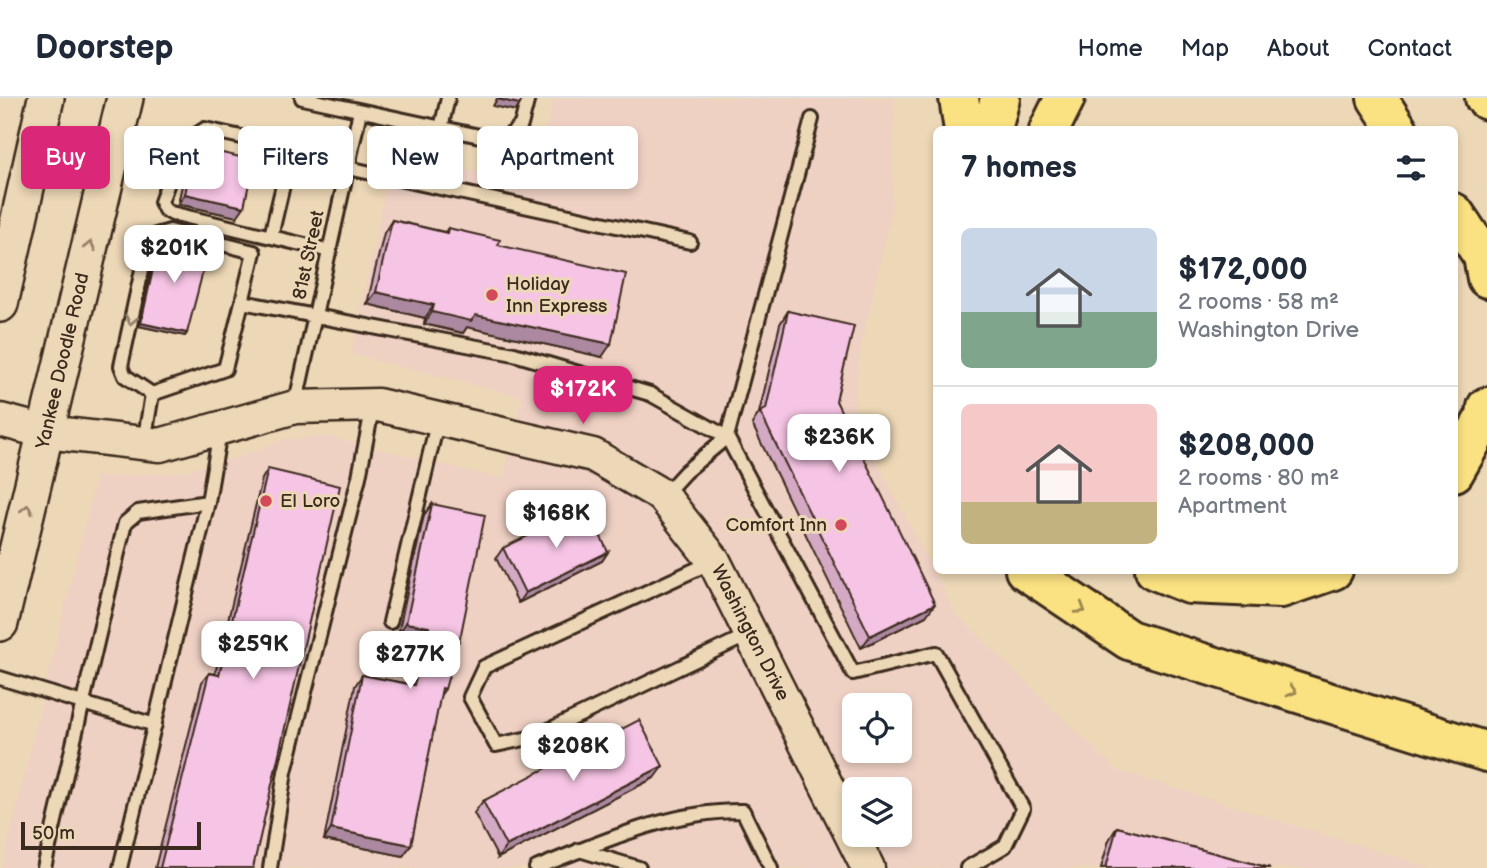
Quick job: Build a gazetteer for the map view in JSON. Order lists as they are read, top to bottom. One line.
{"streets":{"main road":["Yankee Doodle Road"],"street":["Washington Drive"],"lane":["81st Street"]},"crossings":[["81st Street","Washington Drive"],["Yankee Doodle Road","Washington Drive"]],"places":["Holiday Inn Express","El Loro","Comfort Inn"],"scale_bar":"50 m","page":{"header":"Doorstep","nav":["Home","Map","About","Contact"],"chip":["Buy","Rent","Filters","New","Apartment"],"heading":"7 homes","list":[{"name":"$172,000","note":"2 rooms · 58 m² · Washington Drive"},{"name":"$208,000","note":"2 rooms · 80 m² · Apartment"}],"price":["$201K","$172K","$236K","$168K","$259K","$277K","$208K"],"scale":"50 m"}}
